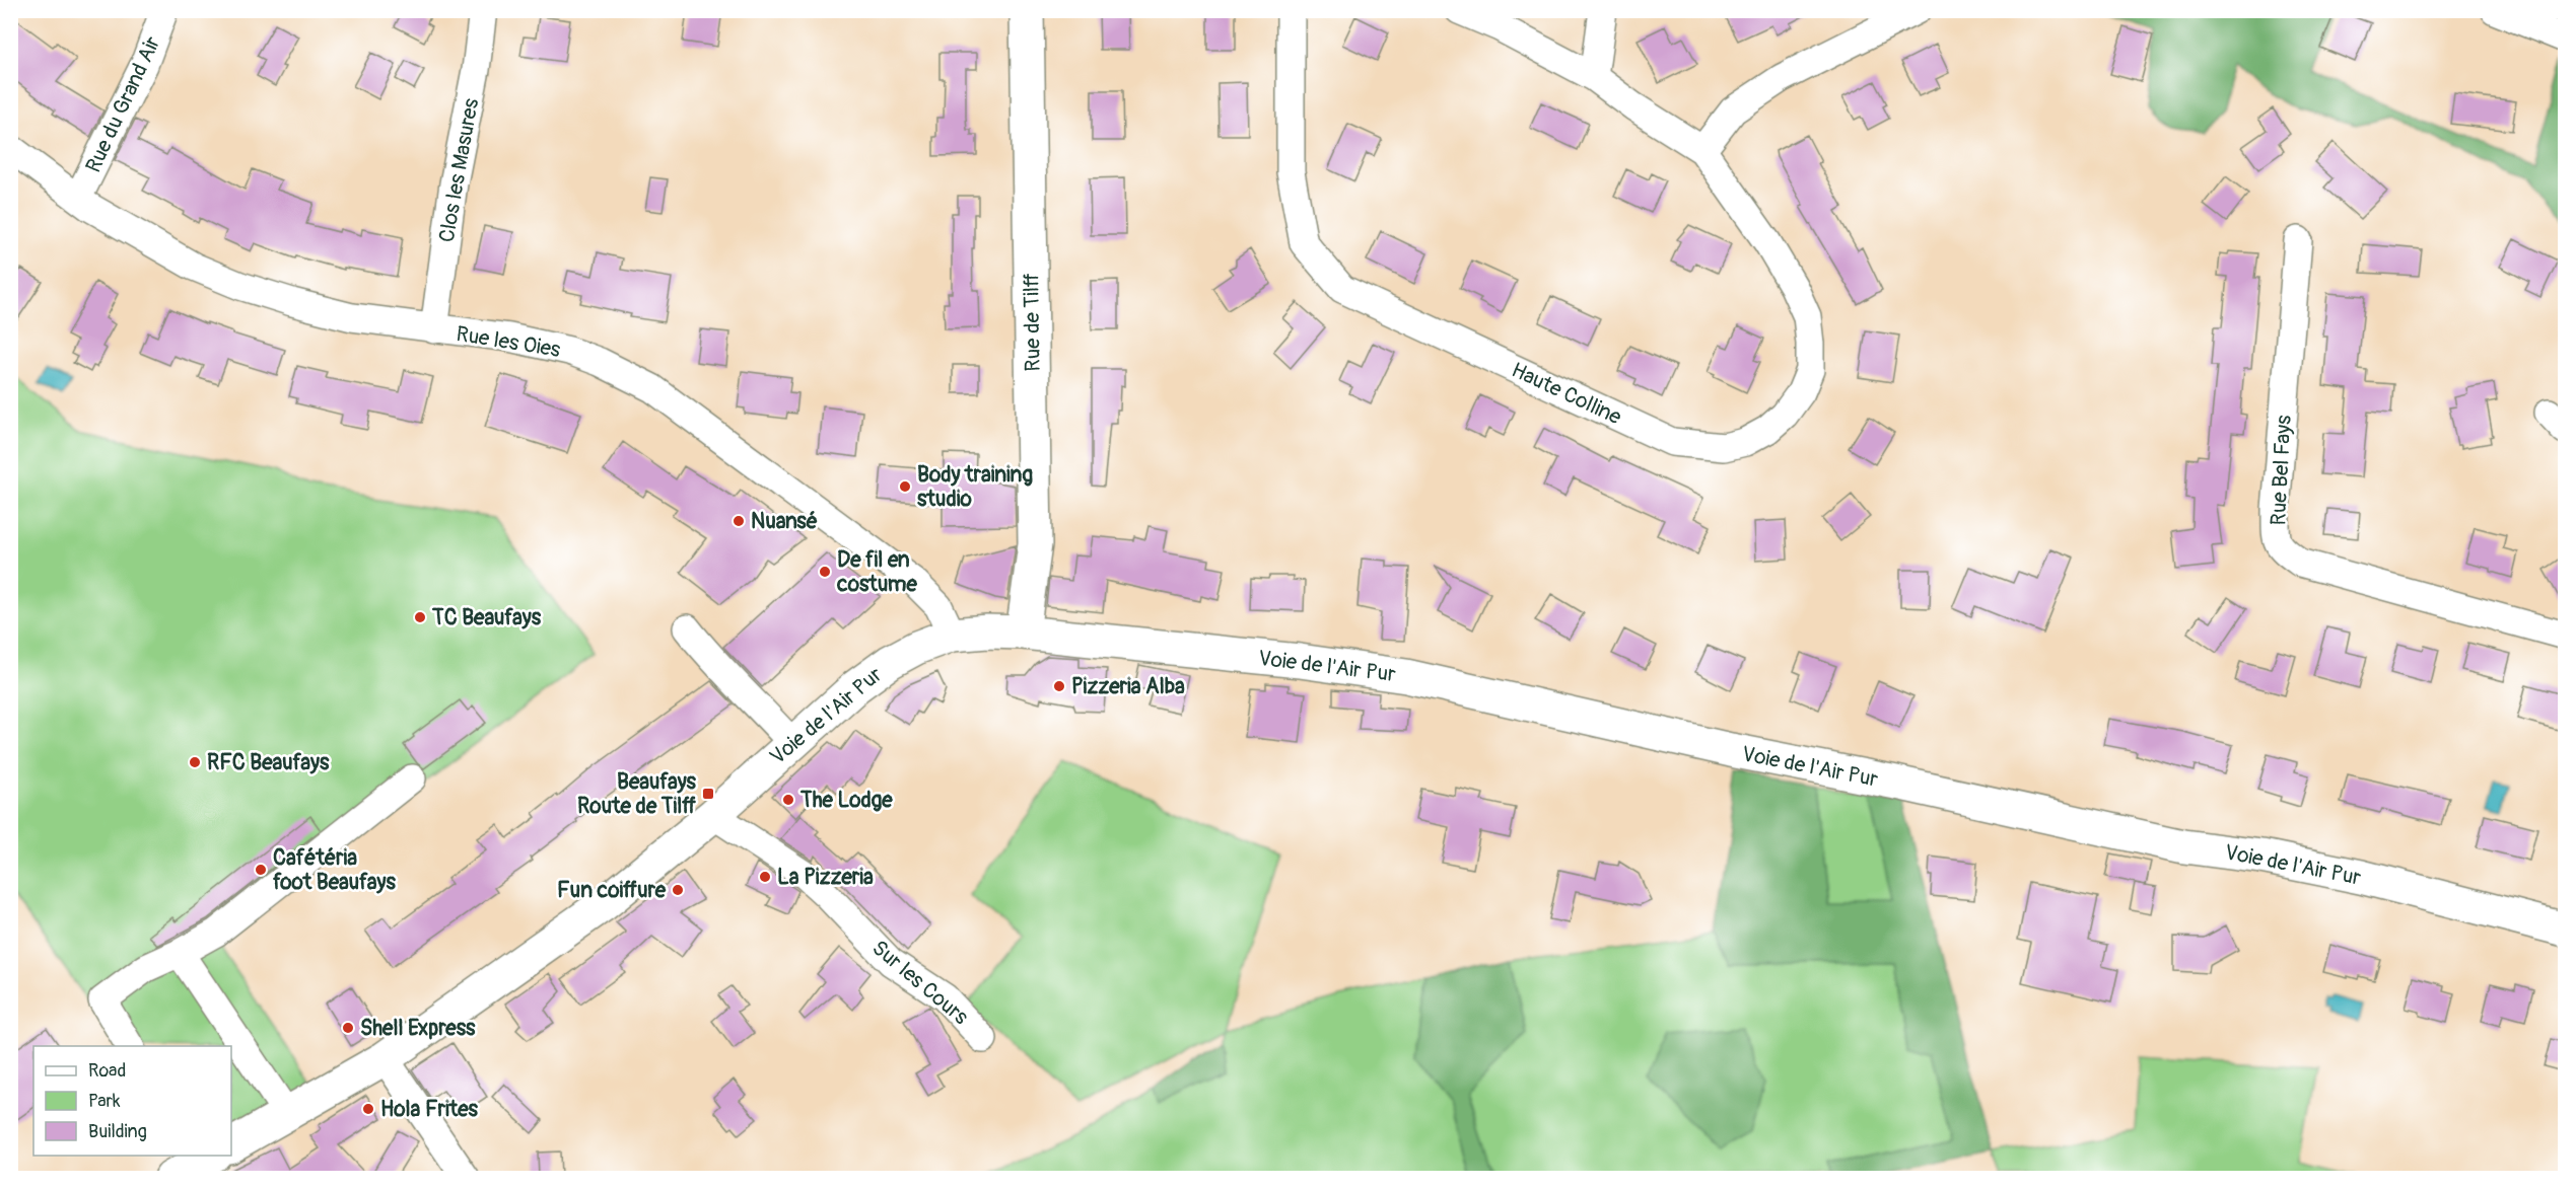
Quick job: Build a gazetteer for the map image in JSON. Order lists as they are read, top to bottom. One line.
{"streets":{"main road":["Rue de Tilff","Voie de l'Air Pur"],"street":["Rue du Grand Air","Clos les Masures","Rue les Oies","Haute Colline","Rue Bel Fays","Sur les Cours"]},"crossings":[["Rue du Grand Air","Rue les Oies"],["Clos les Masures","Rue les Oies"],["Rue de Tilff","Voie de l'Air Pur"],["Rue les Oies","Voie de l'Air Pur"],["Voie de l'Air Pur","Sur les Cours"]],"places":{"other":["Body training studio","Nuansé","De fil en costume","TC Beaufays","Pizzeria Alba","RFC Beaufays","The Lodge","Cafétéria foot Beaufays","La Pizzeria","Fun coiffure","Shell Express","Hola Frites"],"transit":["Beaufays Route de Tilff"]},"legend":["Road","Park","Building"]}
